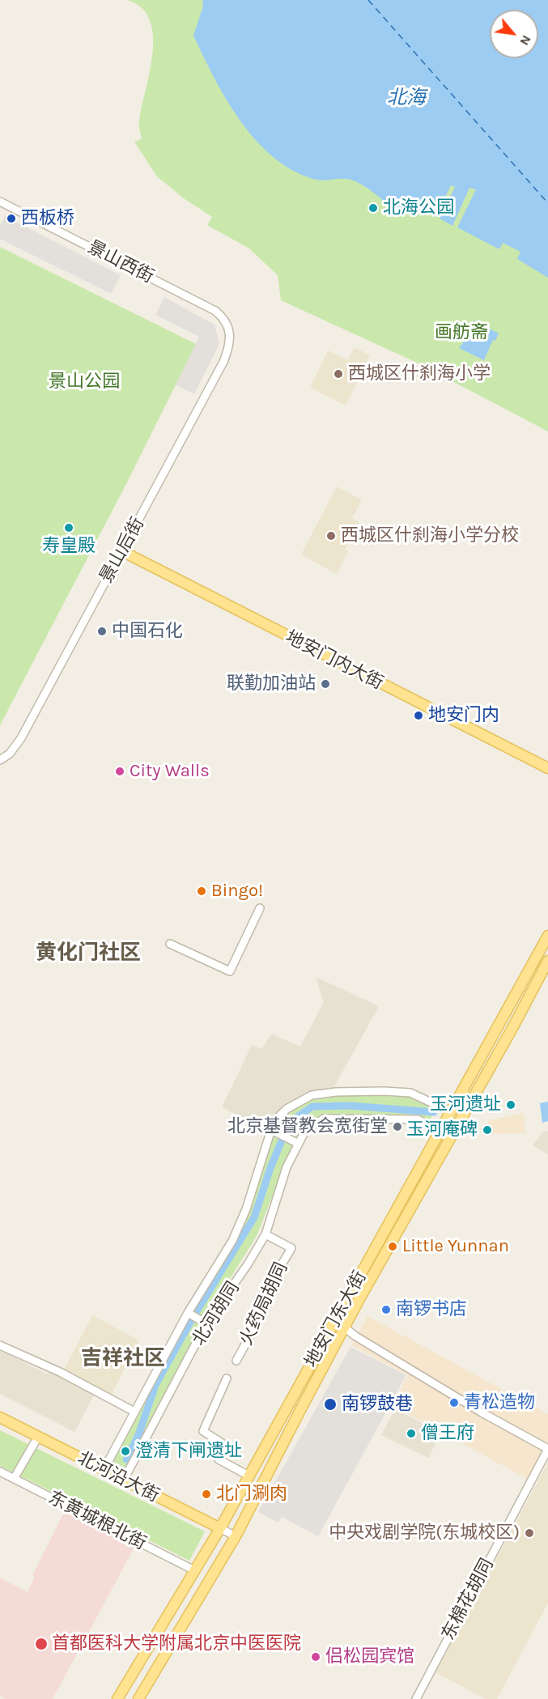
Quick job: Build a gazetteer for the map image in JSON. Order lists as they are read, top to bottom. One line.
{"streets":{"main road":["地安门内大街","地安门东大街","北河沿大街"],"street":["景山西街","景山后街","火药局胡同","北河胡同","东黄城根北街","东棉花胡同"]},"crossings":[["景山西街","景山后街"],["景山后街","地安门内大街"],["火药局胡同","北河胡同"],["北河胡同","地安门东大街"],["北河胡同","北河沿大街"],["地安门东大街","北河沿大街"],["地安门东大街","东黄城根北街"]],"districts":["黄化门社区","吉祥社区"],"water":["北海"],"parks":["画舫斋","景山公园"],"places":["北海公园","西板桥","西城区什刹海小学","寿皇殿","西城区什刹海小学分校","中国石化","联勤加油站","地安门内","City Walls","Bingo!","玉河遗址","北京基督教会宽街堂","玉河庵碑","Little Yunnan","南锣书店","青松造物","南锣鼓巷","僧王府","澄清下闸遗址","北门涮肉","中央戏剧学院(东城校区)","首都医科大学附属北京中医医院","侣松园宾馆"],"north":"bottom right"}
